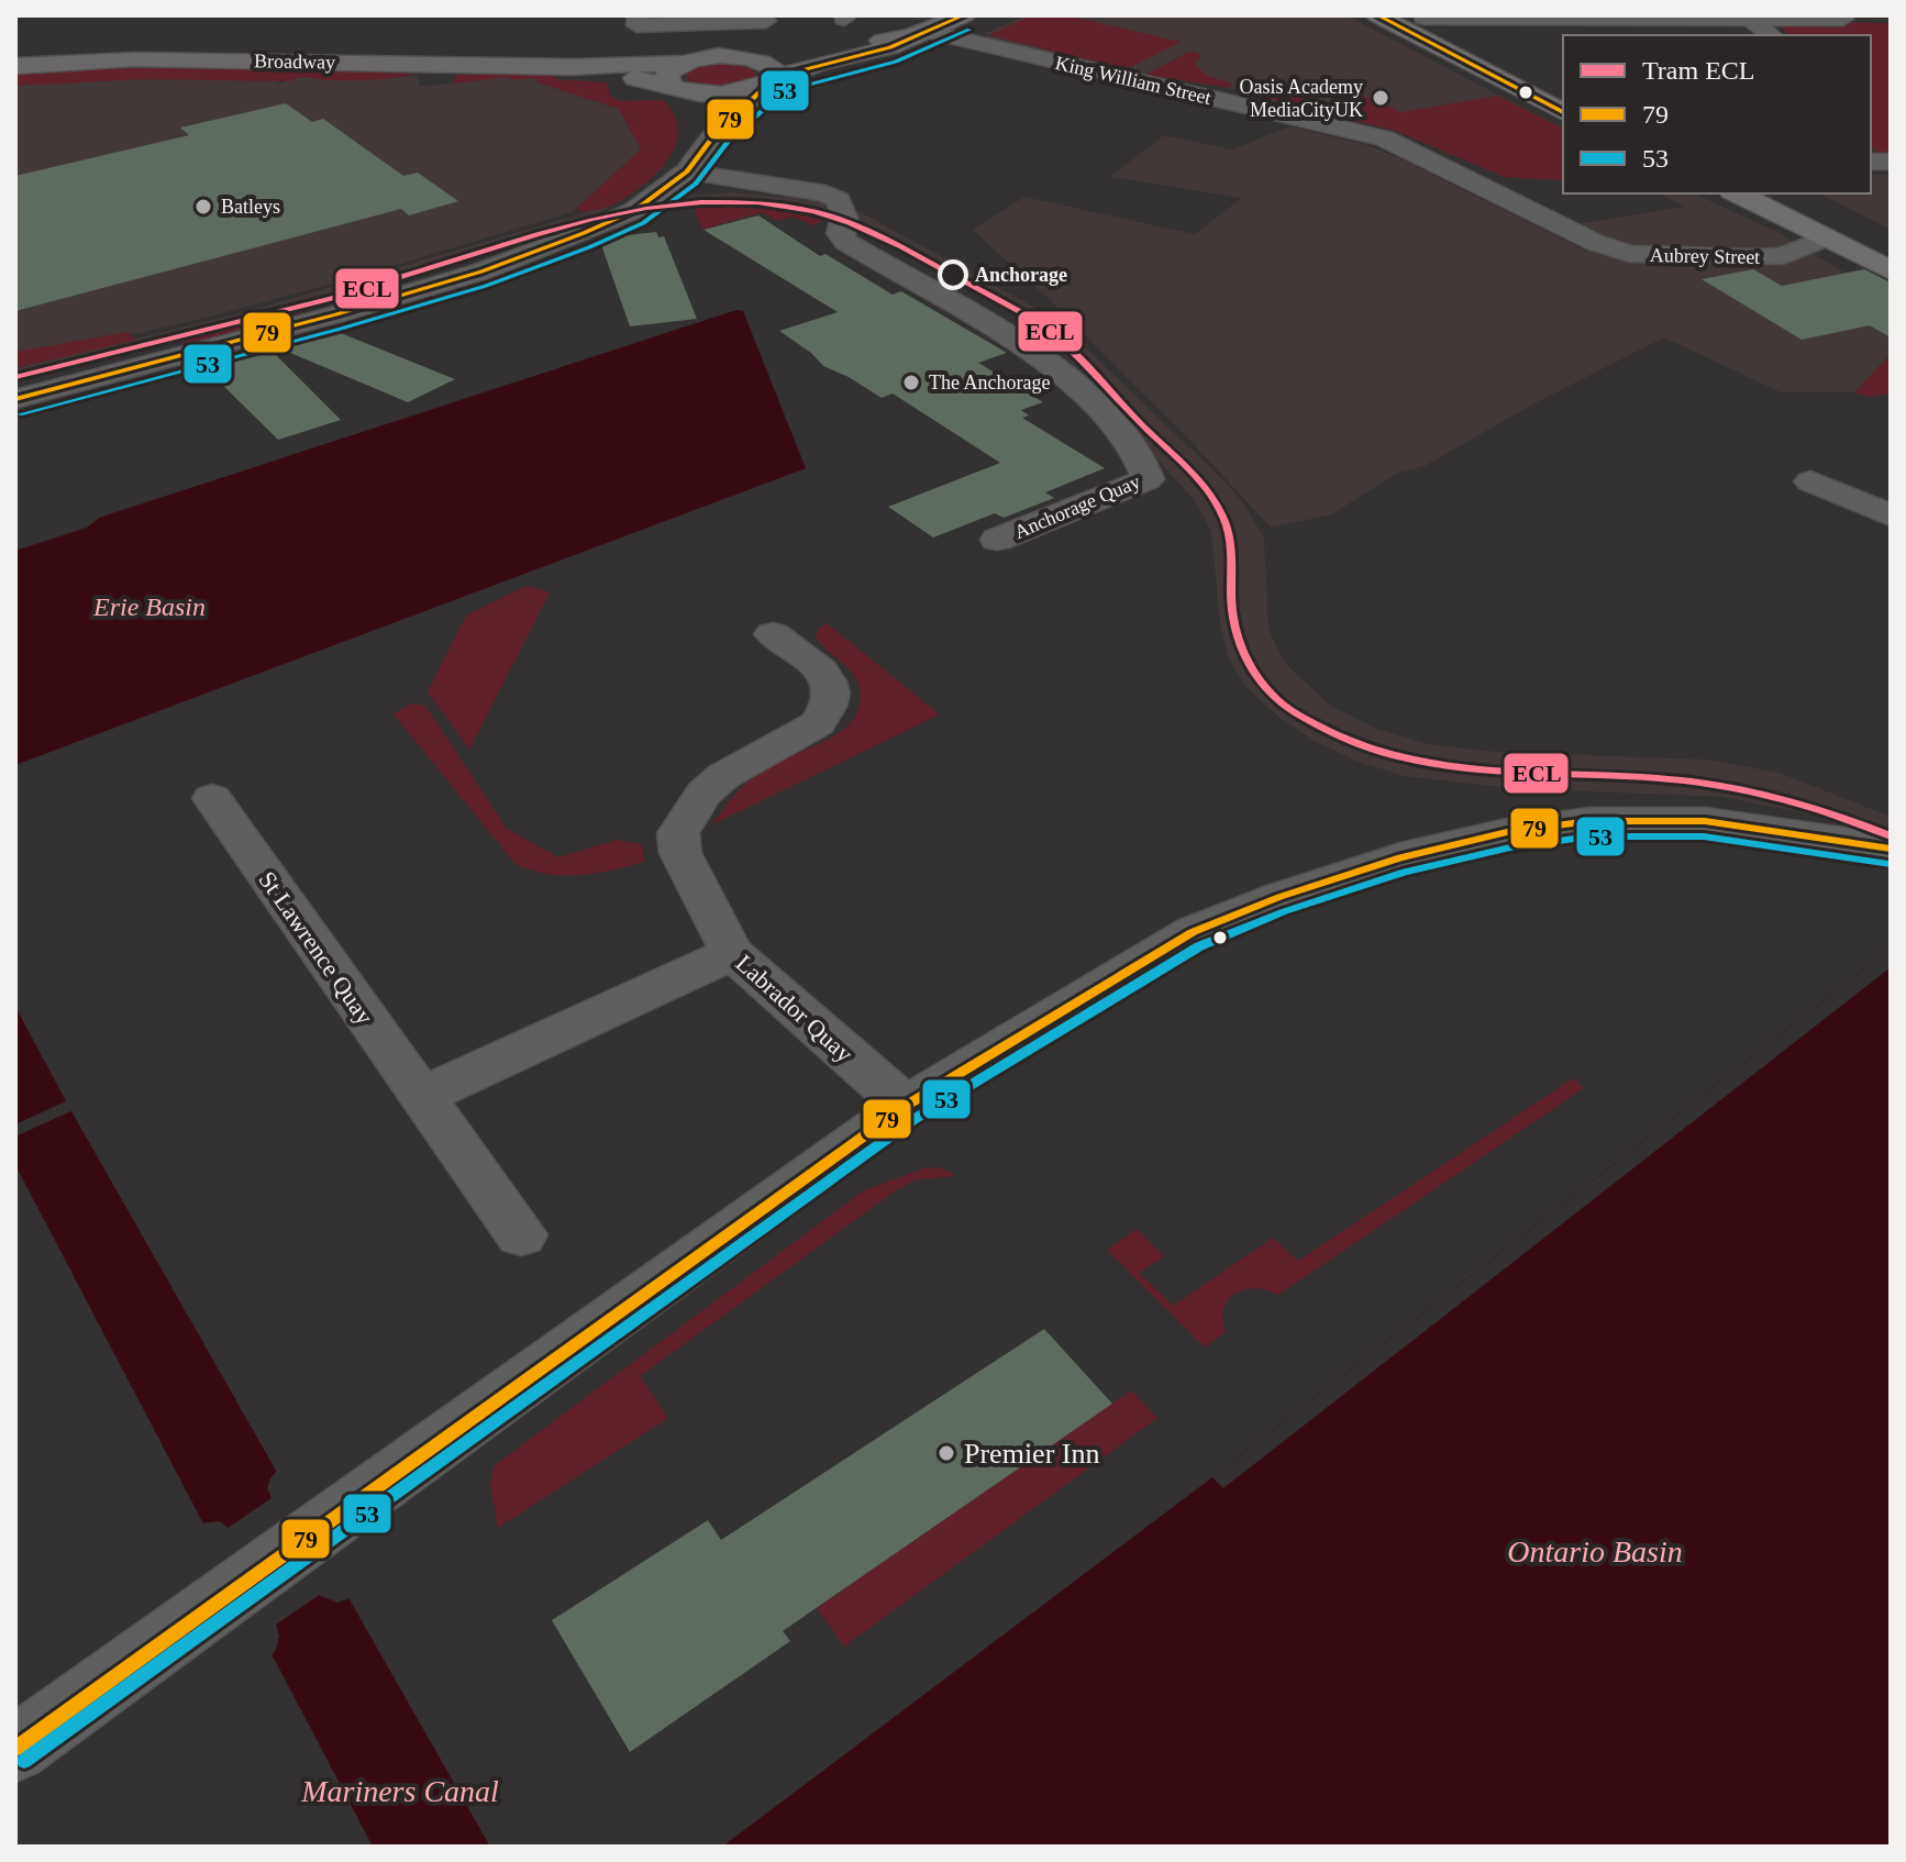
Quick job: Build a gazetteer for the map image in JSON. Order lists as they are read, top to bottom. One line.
{"streets":{"main road":["Broadway"],"street":["King William Street","Aubrey Street","Anchorage Quay","St Lawrence Quay","Labrador Quay"]},"crossings":[["King William Street","Aubrey Street"]],"water":["Erie Basin","Ontario Basin","Mariners Canal"],"places":["Oasis Academy MediaCityUK","Batleys","Anchorage","The Anchorage","Premier Inn"],"lines":["transit line 79","transit line 53","tram line ECL"],"legend":["Tram ECL","79","53"]}
